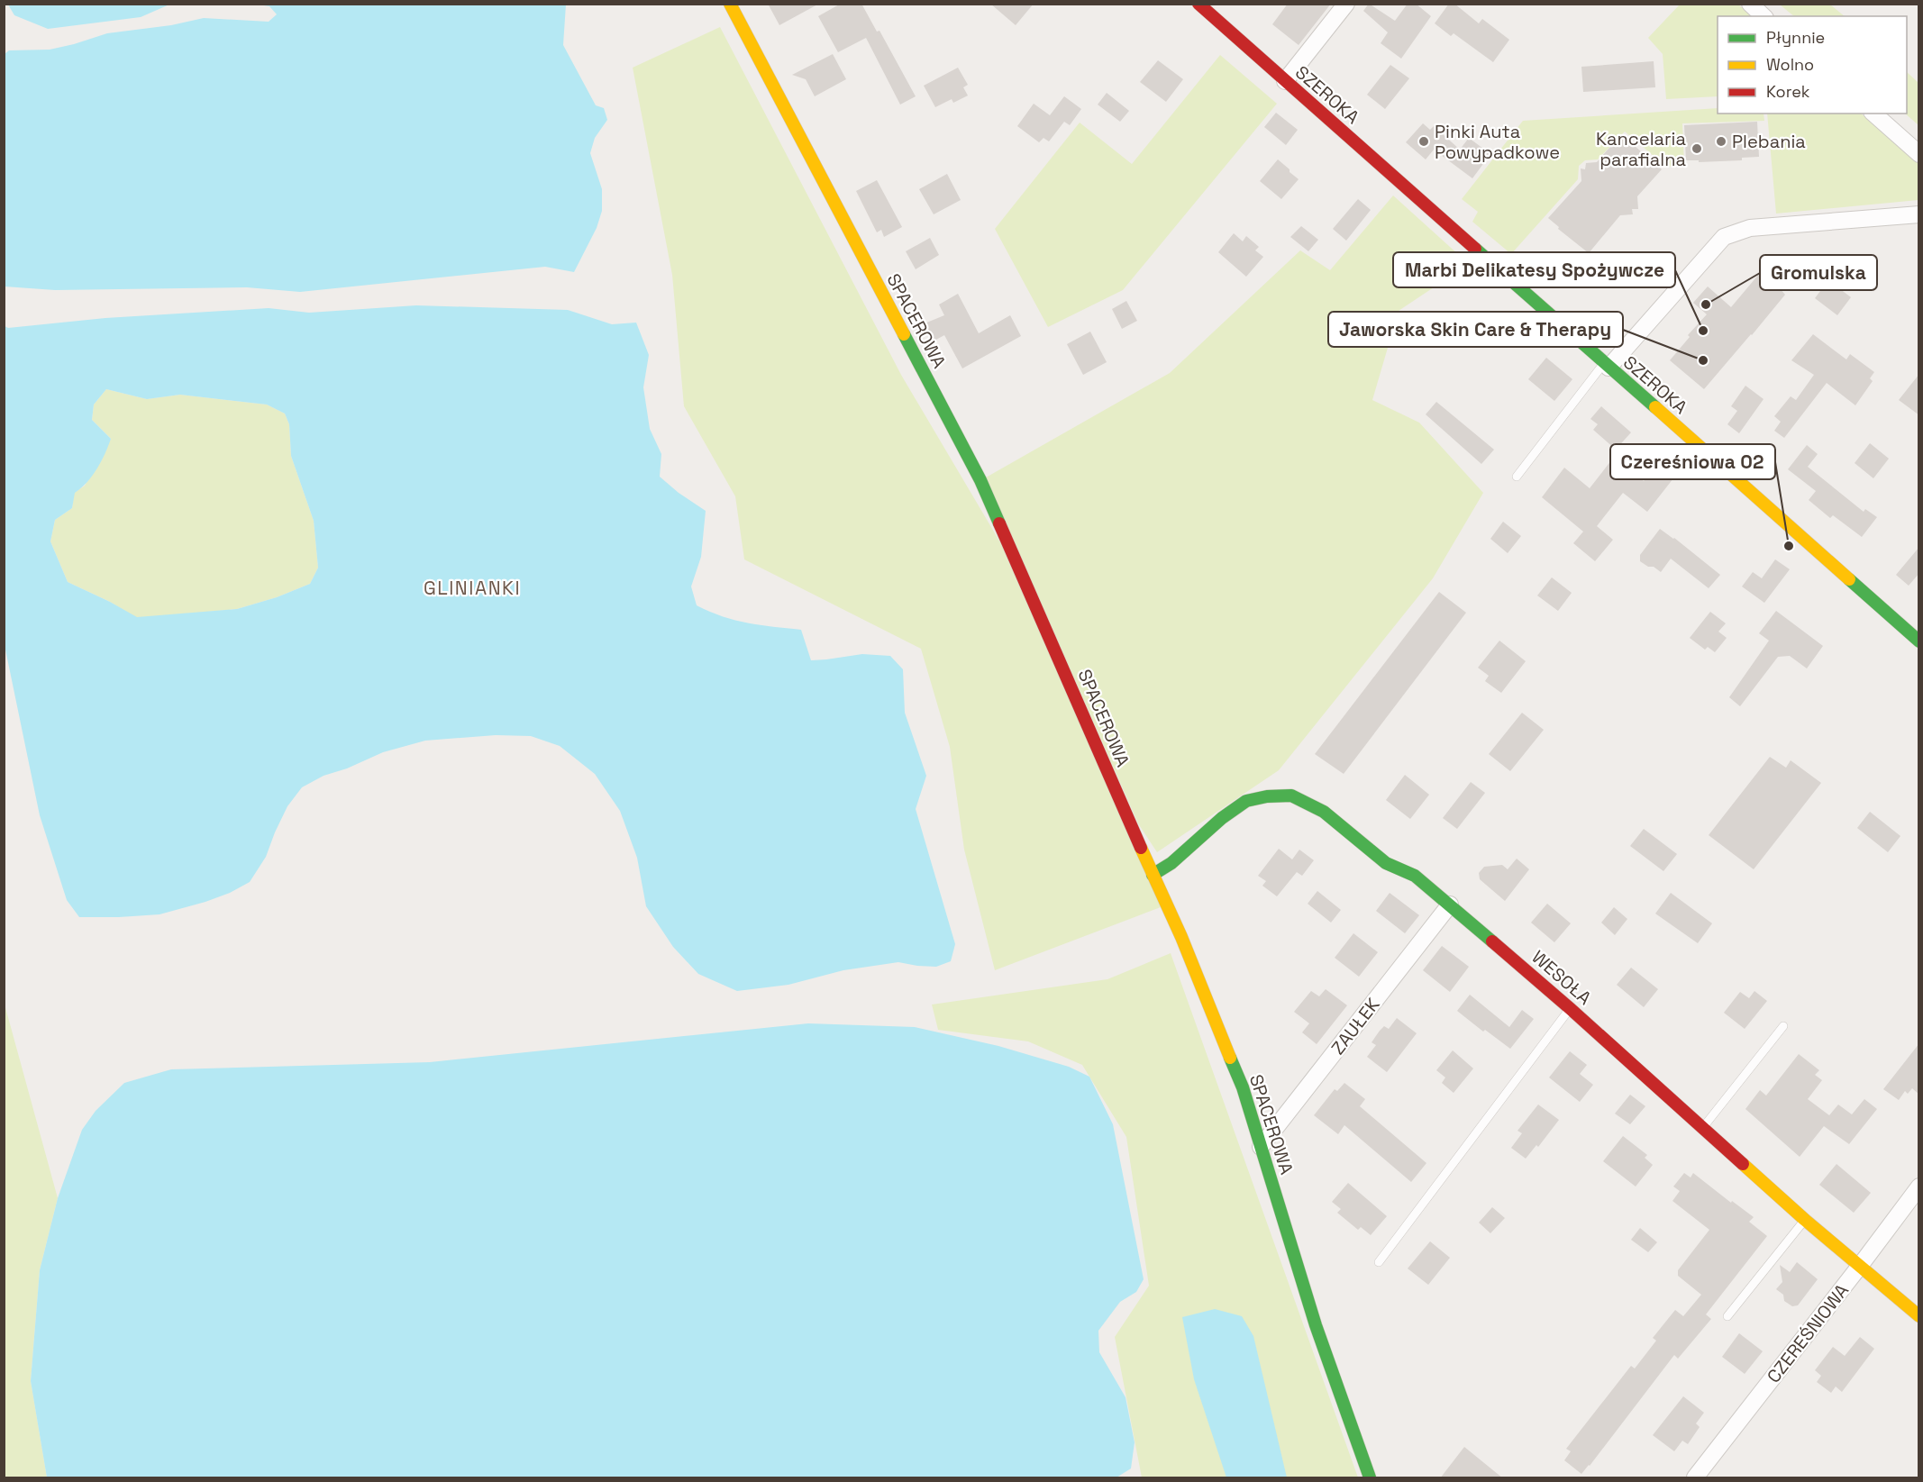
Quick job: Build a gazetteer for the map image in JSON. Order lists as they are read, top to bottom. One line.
{"streets":{"street":["SZEROKA","SPACEROWA","WESOŁA","ZAUŁEK","CZEREŚNIOWA"]},"crossings":[["SPACEROWA","WESOŁA"],["SPACEROWA","ZAUŁEK"],["WESOŁA","ZAUŁEK"],["WESOŁA","CZEREŚNIOWA"]],"districts":["GLINIANKI"],"places":["Pinki Auta Powypadkowe","Plebania","Kancelaria parafialna","Gromulska","Marbi Delikatesy Spożywcze","Jaworska Skin Care & Therapy","Czereśniowa 02"],"legend":["Płynnie","Wolno","Korek"]}
